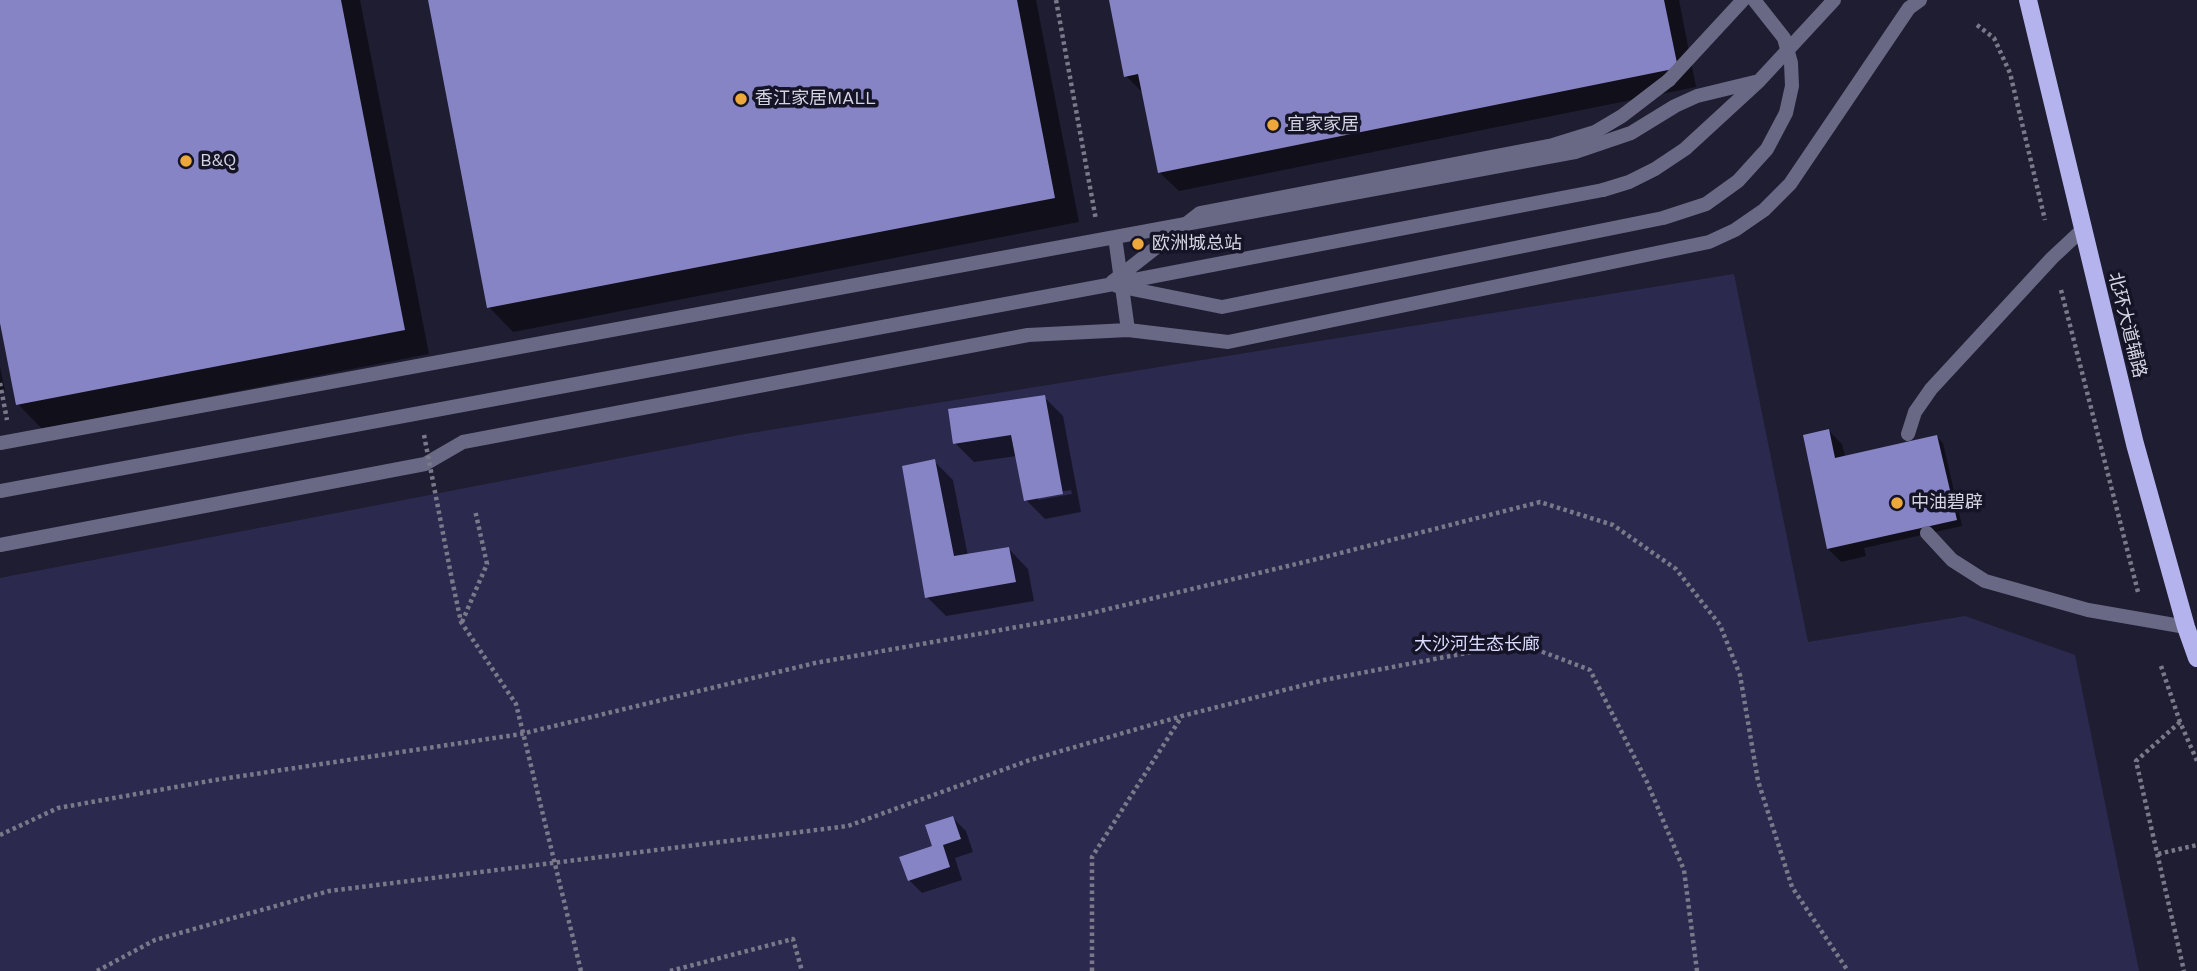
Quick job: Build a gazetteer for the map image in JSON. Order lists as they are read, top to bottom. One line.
{"streets":{"main road":["北环大道辅路"]},"parks":["大沙河生态长廊"],"places":["香江家居MALL","宜家家居","B&Q","欧洲城总站","中油碧辟"]}
